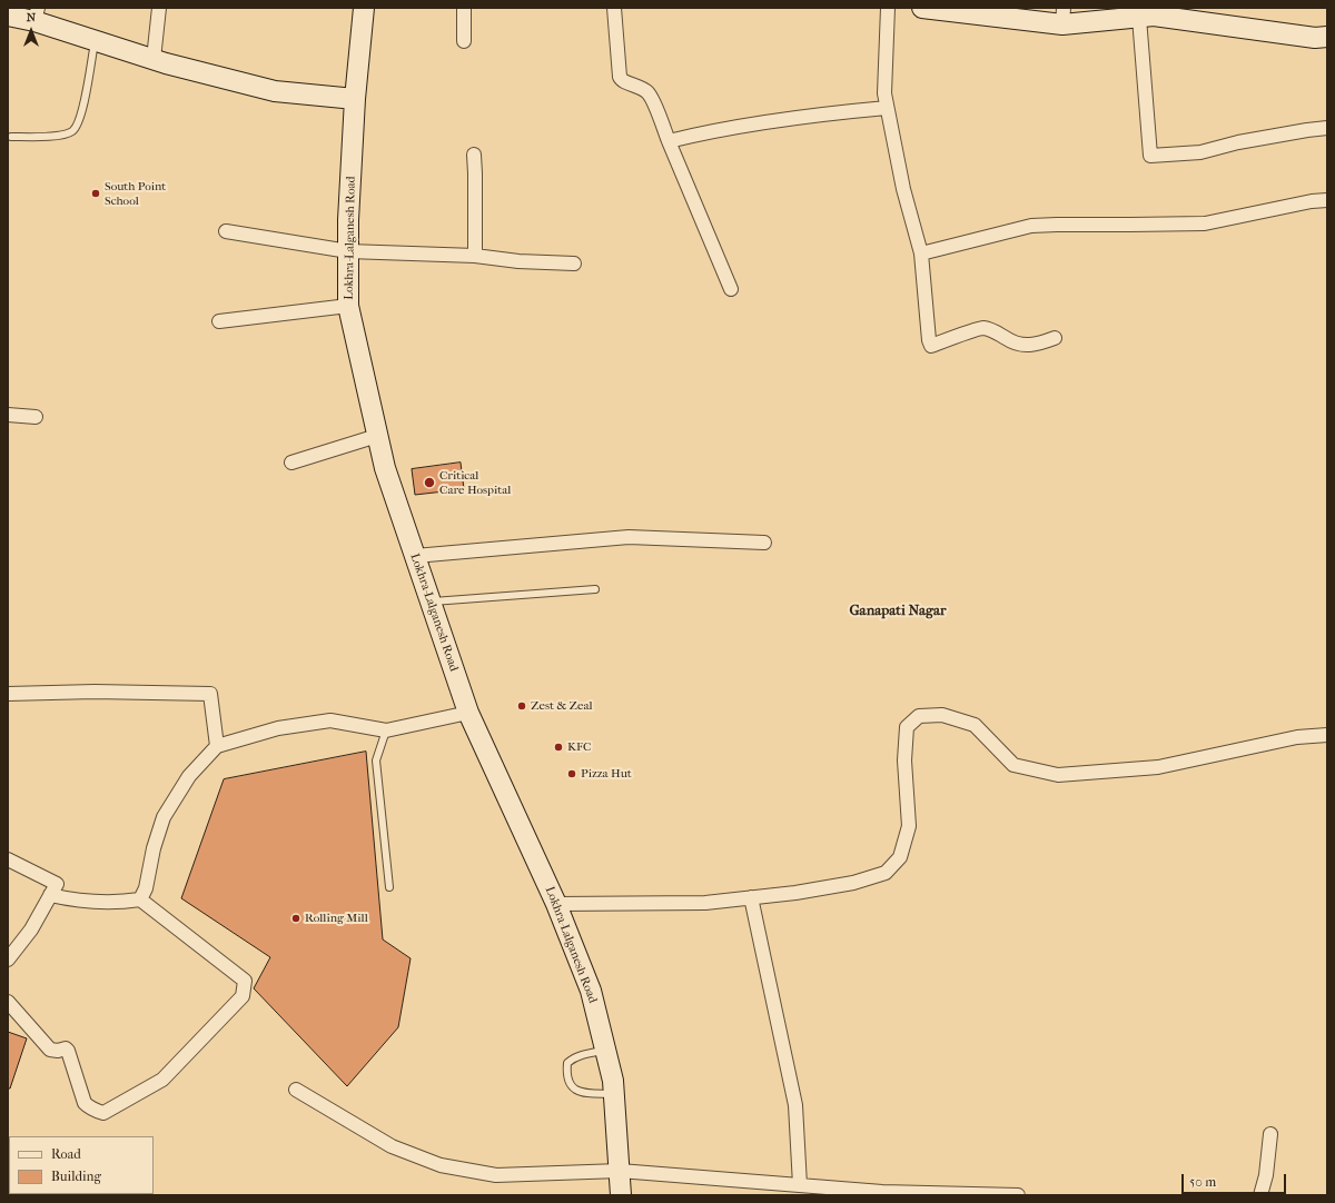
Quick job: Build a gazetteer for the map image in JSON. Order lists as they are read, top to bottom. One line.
{"streets":{"main road":["Lokhra-Lalganesh Road"]},"districts":["Ganapati Nagar"],"places":["South Point School","Critical Care Hospital","Zest & Zeal","KFC","Pizza Hut","Rolling Mill"],"legend":["Road","Building"],"scale_bar":"50 m","north":"top"}
